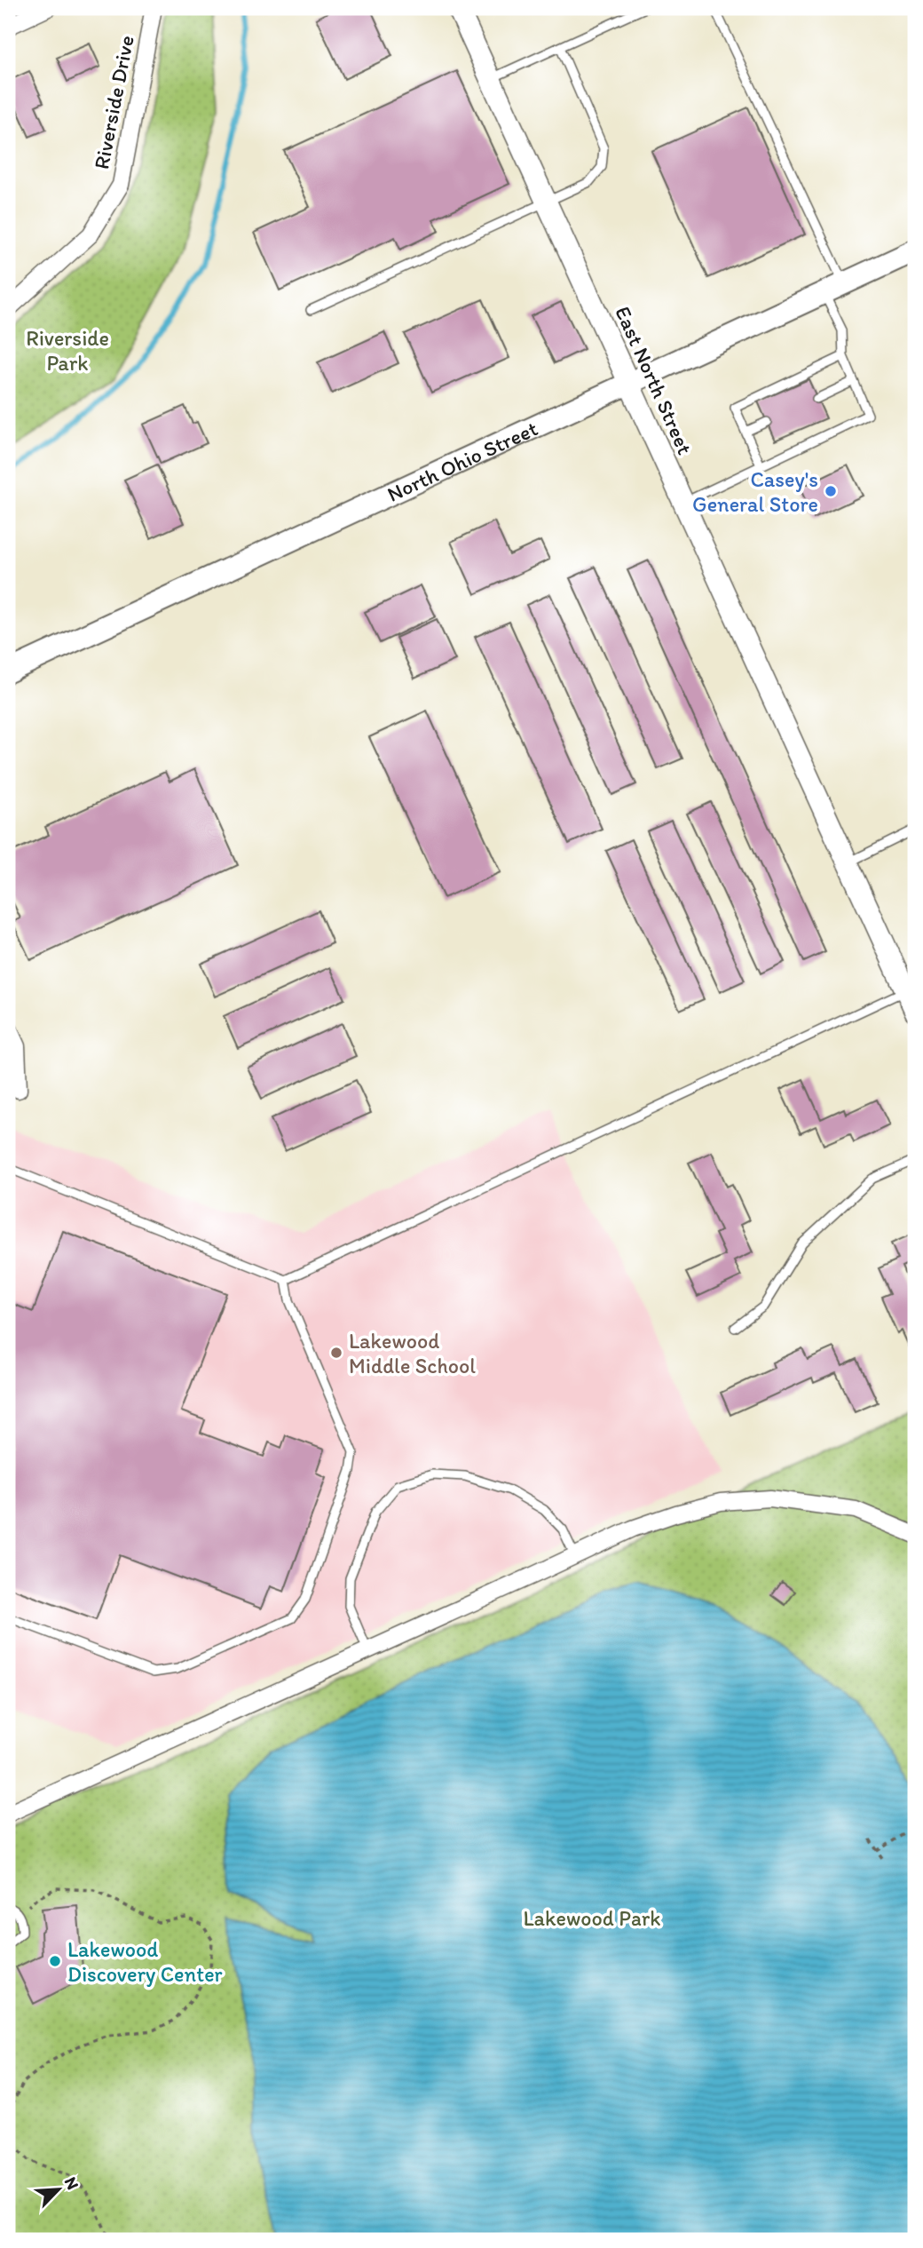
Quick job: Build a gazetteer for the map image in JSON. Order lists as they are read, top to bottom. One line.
{"streets":{"main road":["North Ohio Street"],"street":["Riverside Drive","East North Street"]},"crossings":[["East North Street","North Ohio Street"]],"parks":["Riverside Park","Lakewood Park"],"places":["Casey's General Store","Lakewood Middle School","Lakewood Discovery Center"],"north":"top right"}
